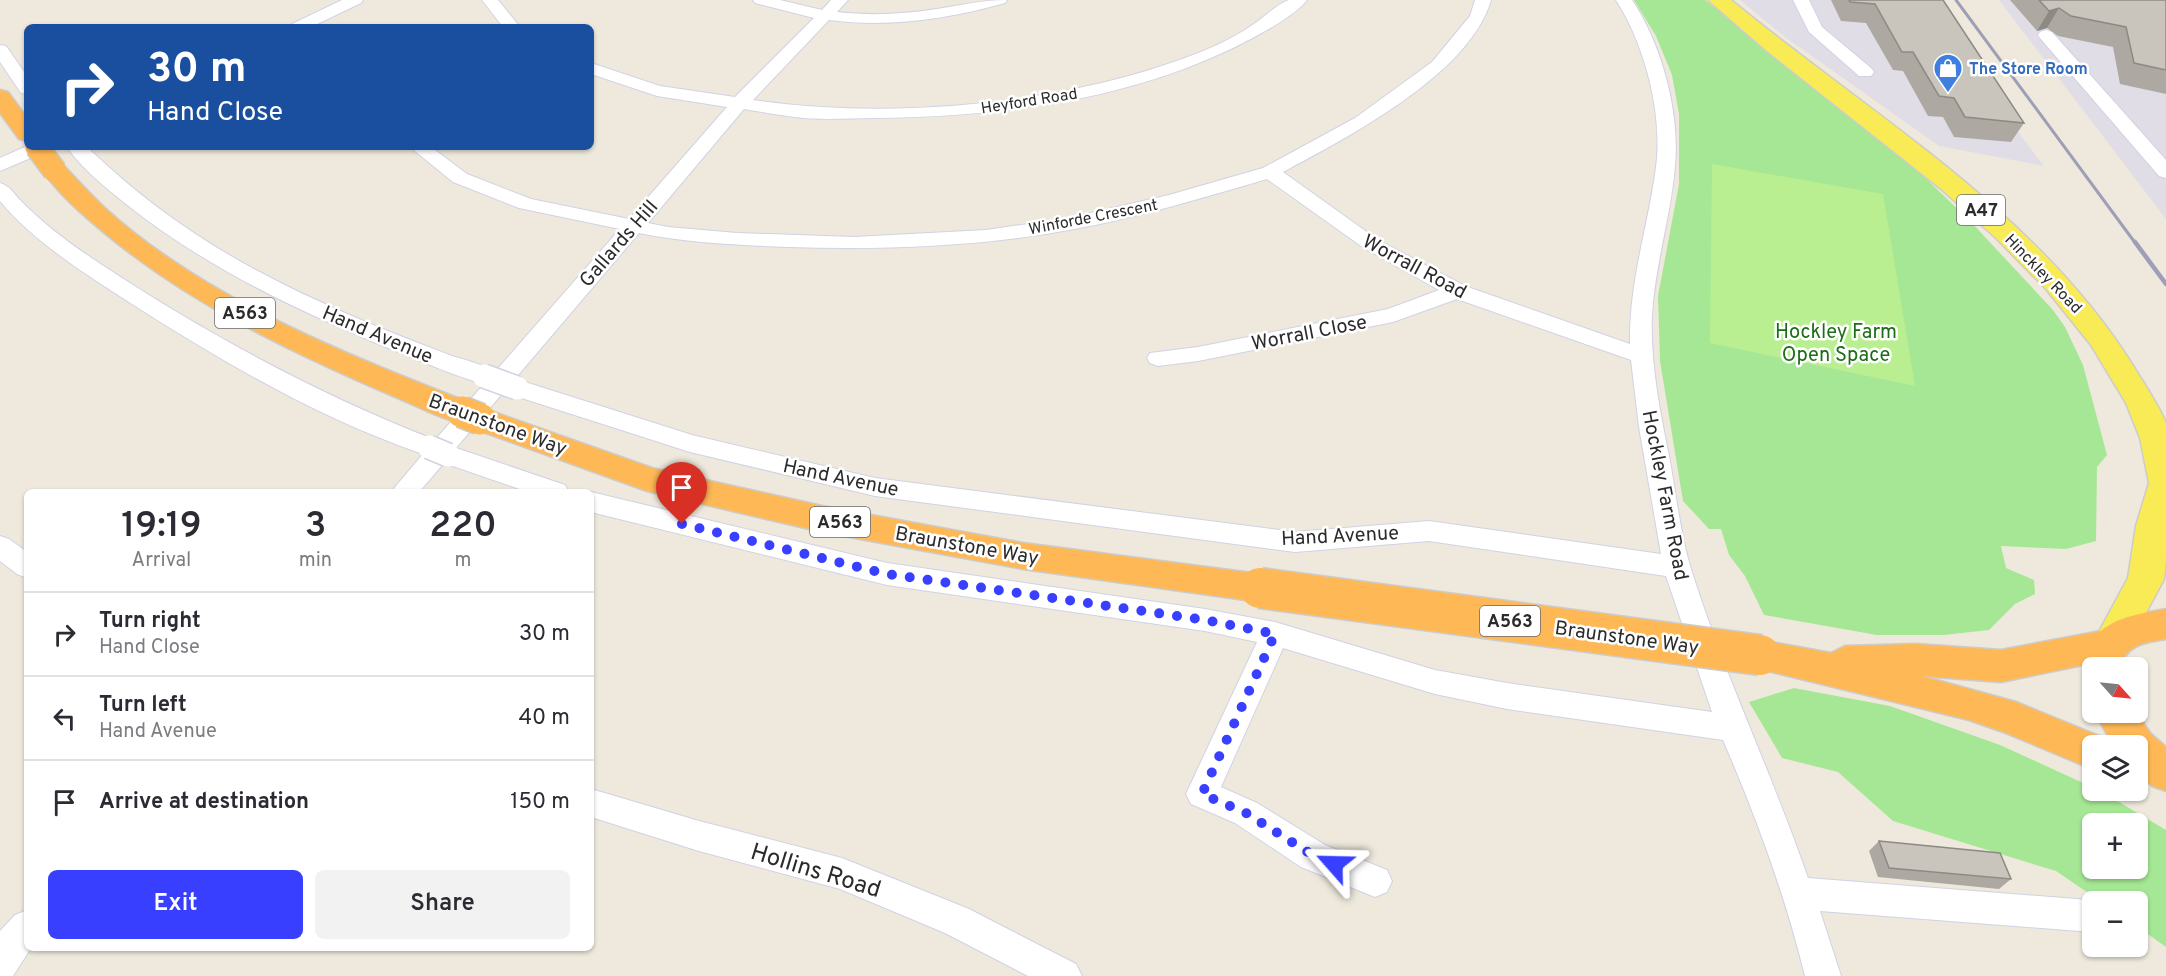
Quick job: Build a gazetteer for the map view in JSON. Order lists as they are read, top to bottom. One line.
{"streets":{"highway":["A563","Braunstone Way"],"main road":["A47","Hinckley Road"],"street":["Heyford Road","Winforde Crescent","Gallards Hill","Worrall Road","Worrall Close","Hand Avenue","Hockley Farm Road","Hollins Road"]},"crossings":[["Heyford Road","Gallards Hill"],["Winforde Crescent","Gallards Hill"],["Winforde Crescent","Worrall Road"],["Worrall Road","Worrall Close"],["Worrall Road","Hockley Farm Road"],["Hinckley Road","A563"],["Hinckley Road","Braunstone Way"],["A563","Braunstone Way"],["Hand Avenue","Hockley Farm Road"]],"parks":["Hockley Farm Open Space"],"places":{"shop":["The Store Room"]},"north":"bottom right","page":{"turn":["30 m","Hand Close"],"eta":["19:19","Arrival","3","min","220","m"],"list":[{"name":"Turn right","note":"Hand Close","value":"30 m"},{"name":"Turn left","note":"Hand Avenue","value":"40 m"},{"name":"Arrive at destination","value":"150 m"}],"map_buttons":["+","−"],"buttons":["Exit","Share"]}}
